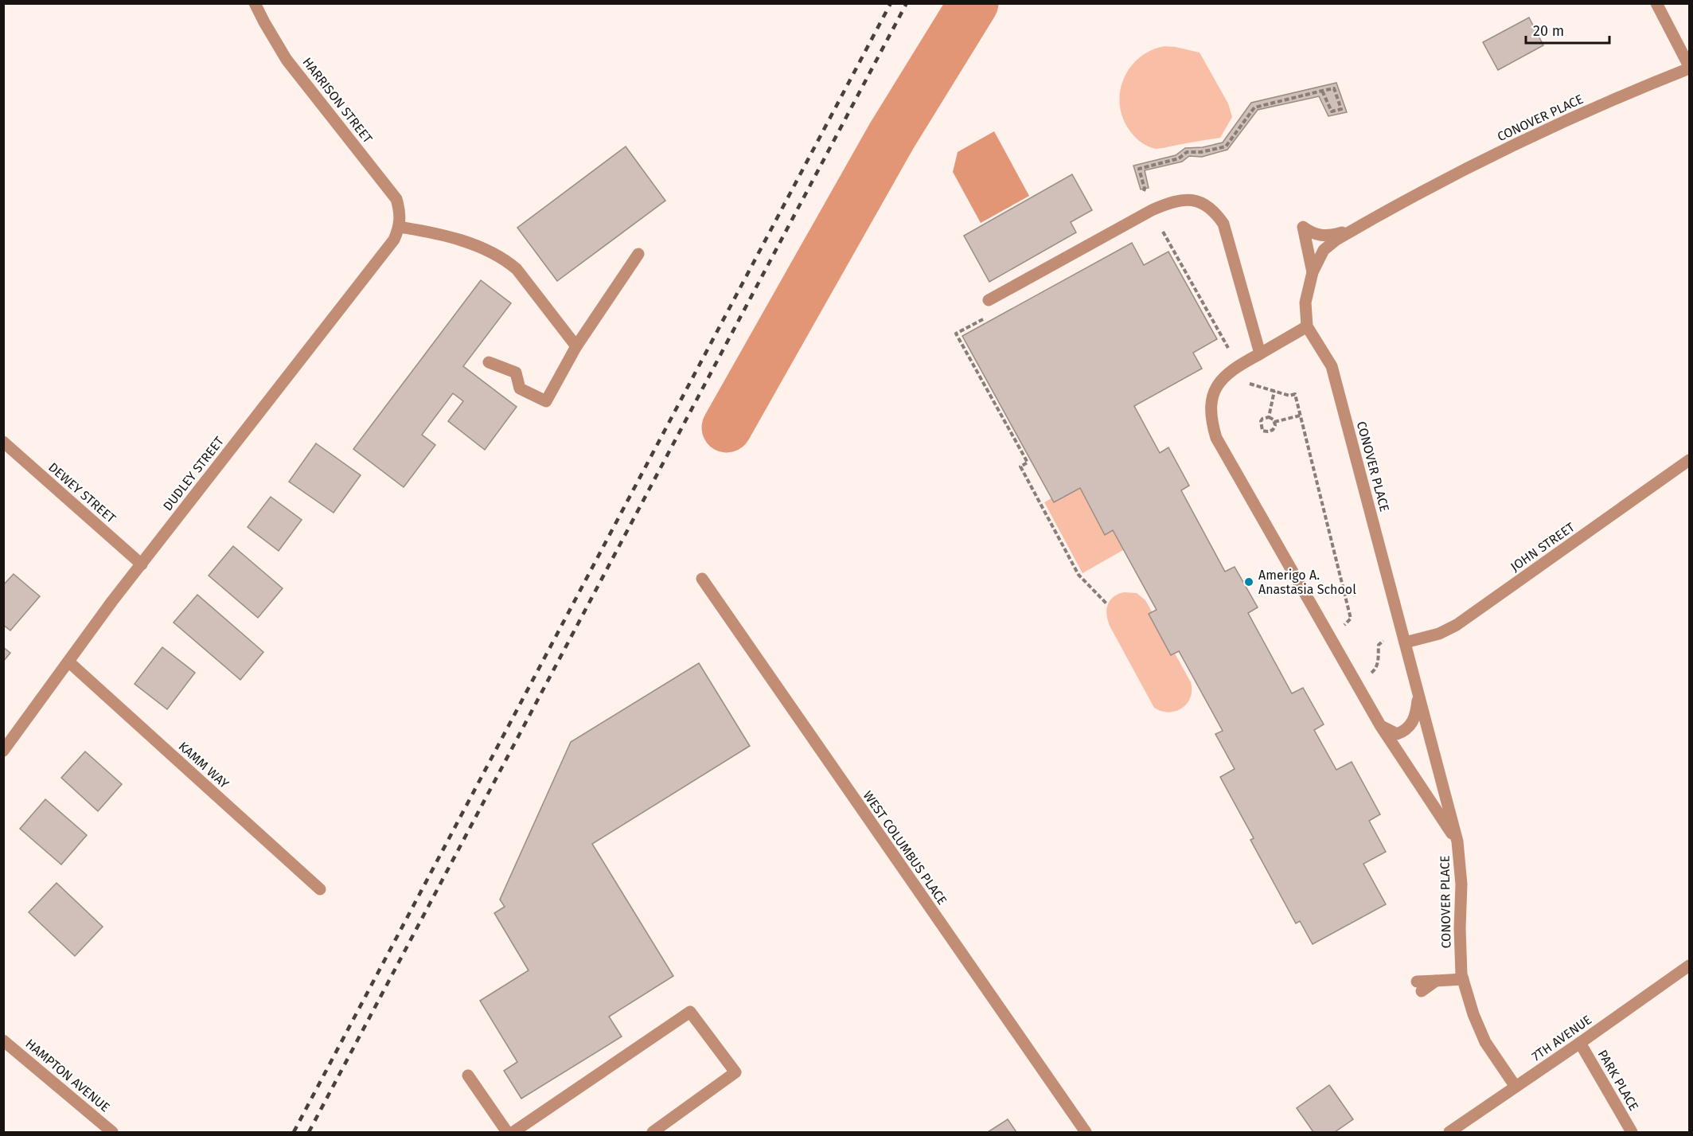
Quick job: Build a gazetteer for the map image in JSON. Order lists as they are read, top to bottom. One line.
{"streets":{"street":["HARRISON STREET","CONOVER PLACE","DUDLEY STREET","DEWEY STREET","JOHN STREET","KAMM WAY","WEST COLUMBUS PLACE","7TH AVENUE","HAMPTON AVENUE","PARK PLACE"]},"crossings":[["HARRISON STREET","DUDLEY STREET"],["CONOVER PLACE","JOHN STREET"],["CONOVER PLACE","7TH AVENUE"],["DUDLEY STREET","DEWEY STREET"],["DUDLEY STREET","KAMM WAY"],["7TH AVENUE","PARK PLACE"]],"places":["Amerigo A. Anastasia School"],"scale_bar":"20 m"}
